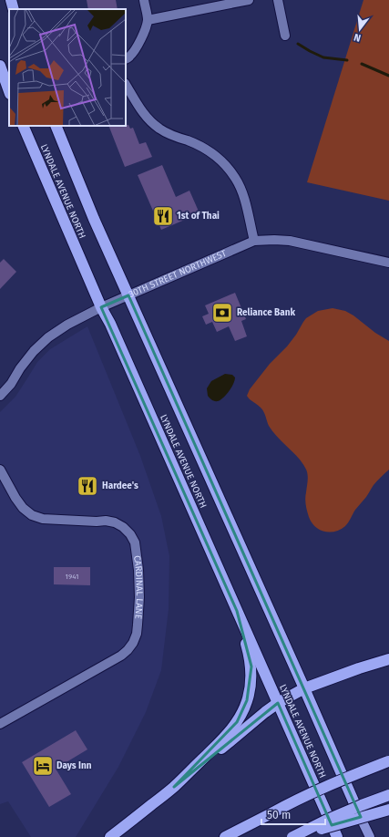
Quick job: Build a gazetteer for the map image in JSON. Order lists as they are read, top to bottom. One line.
{"streets":{"highway":["LYNDALE AVENUE NORTH"],"street":["30TH STREET NORTHWEST","CARDINAL LANE"]},"crossings":[["LYNDALE AVENUE NORTH","30TH STREET NORTHWEST"]],"places":{"restaurant":["1st of Thai","Hardee's"],"bank":["Reliance Bank"],"hotel":["Days Inn"]},"house_numbers":["1941"],"scale_bar":"50 m","north":"bottom"}
